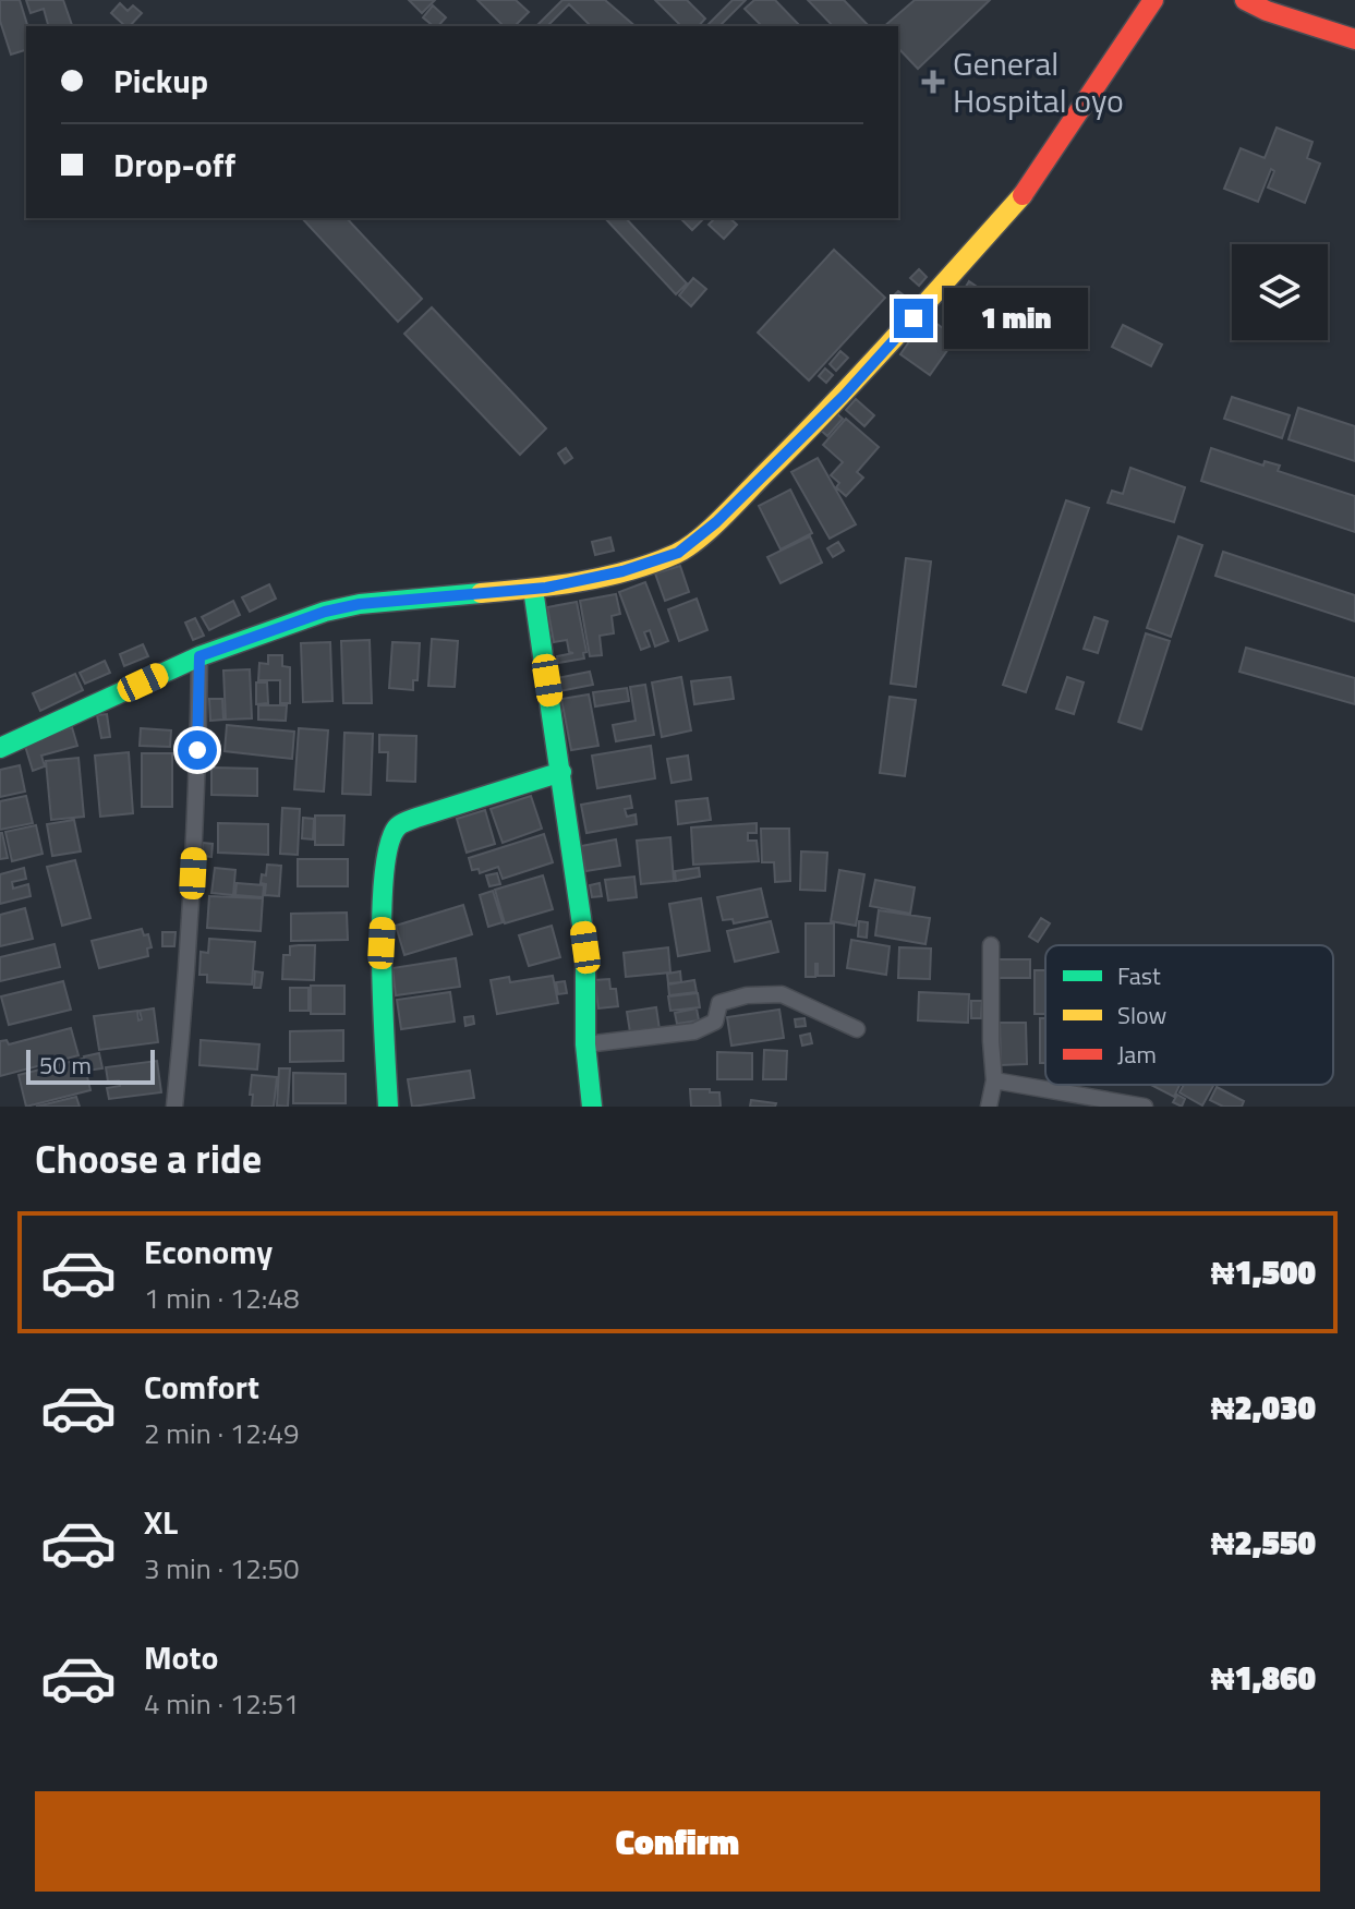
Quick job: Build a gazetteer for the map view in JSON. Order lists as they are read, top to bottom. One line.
{"places":{"health":["General Hospital oyo"]},"legend":["Fast","Slow","Jam"],"scale_bar":"50 m","page":{"banner":["Pickup","Drop-off"],"bubble":"1 min","scale":"50 m","heading":"Choose a ride","list":[{"name":"Economy","note":"1 min · 12:48","value":"₦1,500"},{"name":"Comfort","note":"2 min · 12:49","value":"₦2,030"},{"name":"XL","note":"3 min · 12:50","value":"₦2,550"},{"name":"Moto","note":"4 min · 12:51","value":"₦1,860"}],"buttons":"Confirm"}}
